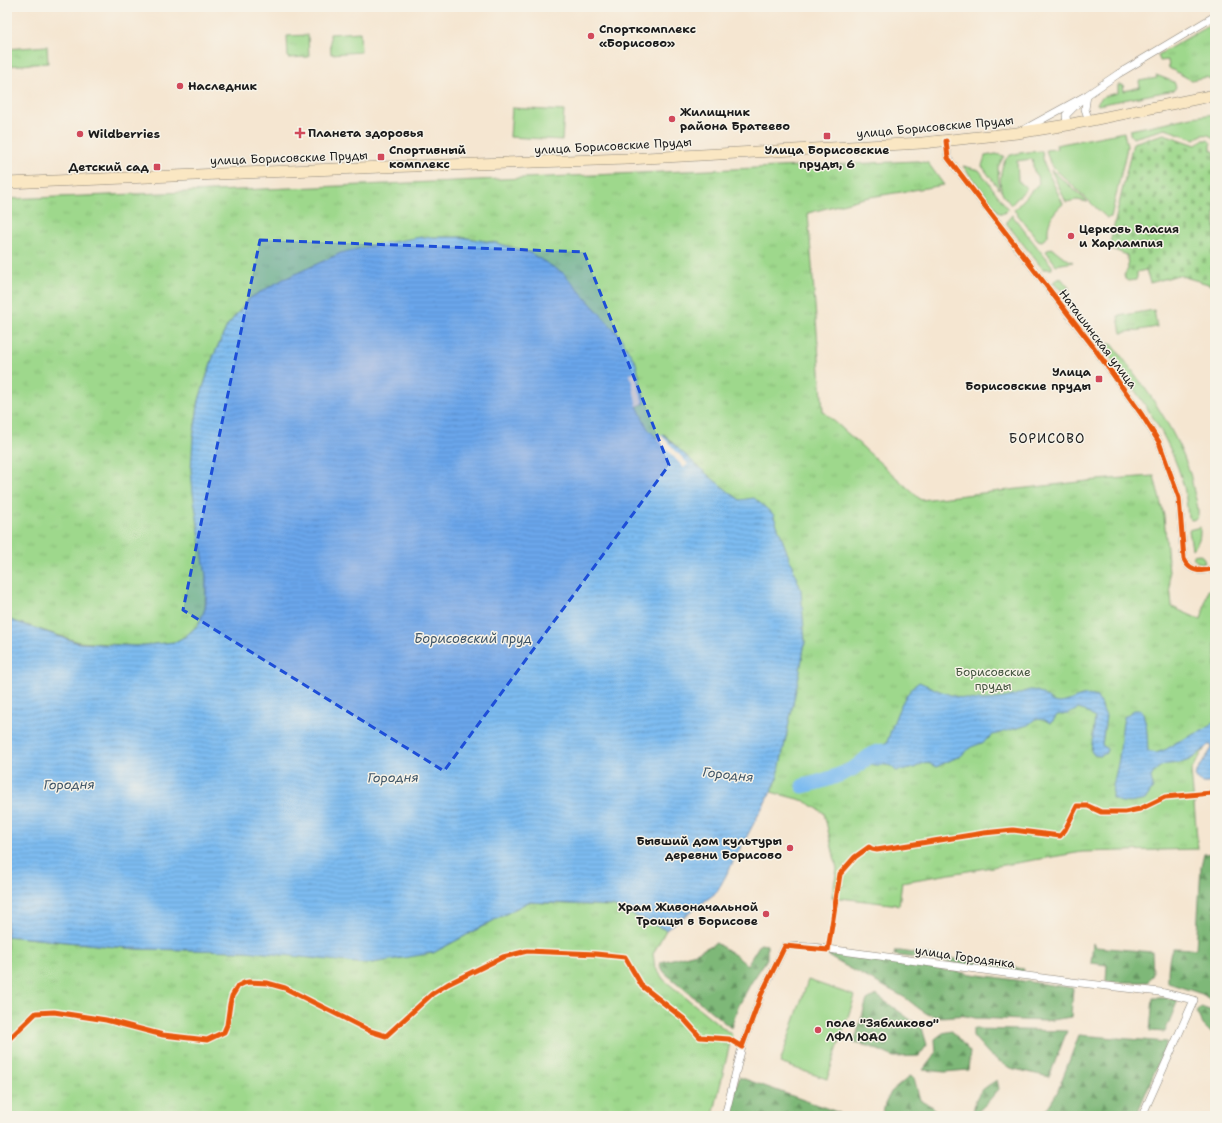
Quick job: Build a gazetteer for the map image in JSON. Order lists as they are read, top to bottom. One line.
{"streets":{"main road":["улица Борисовские Пруды"],"street":["Наташинская улица","улица Городянка"]},"crossings":[["улица Борисовские Пруды","Наташинская улица"]],"districts":["БОРИСОВО"],"water":["Борисовский пруд","Городня"],"parks":["Борисовские пруды"],"places":{"other":["Спорткомплекс «Борисово»","Наследник","Жилищник района Братеево","Wildberries","Церковь Власия и Харлампия","Бывший дом культуры деревни Борисово","Храм Живоначальной Троицы в Борисове","поле \"Зябликово\" ЛФЛ ЮАО"],"health":["Планета здоровья"],"transit":["Улица Борисовские пруды, 6","Спортивный комплекс","Детский сад","Улица Борисовские пруды"]}}
